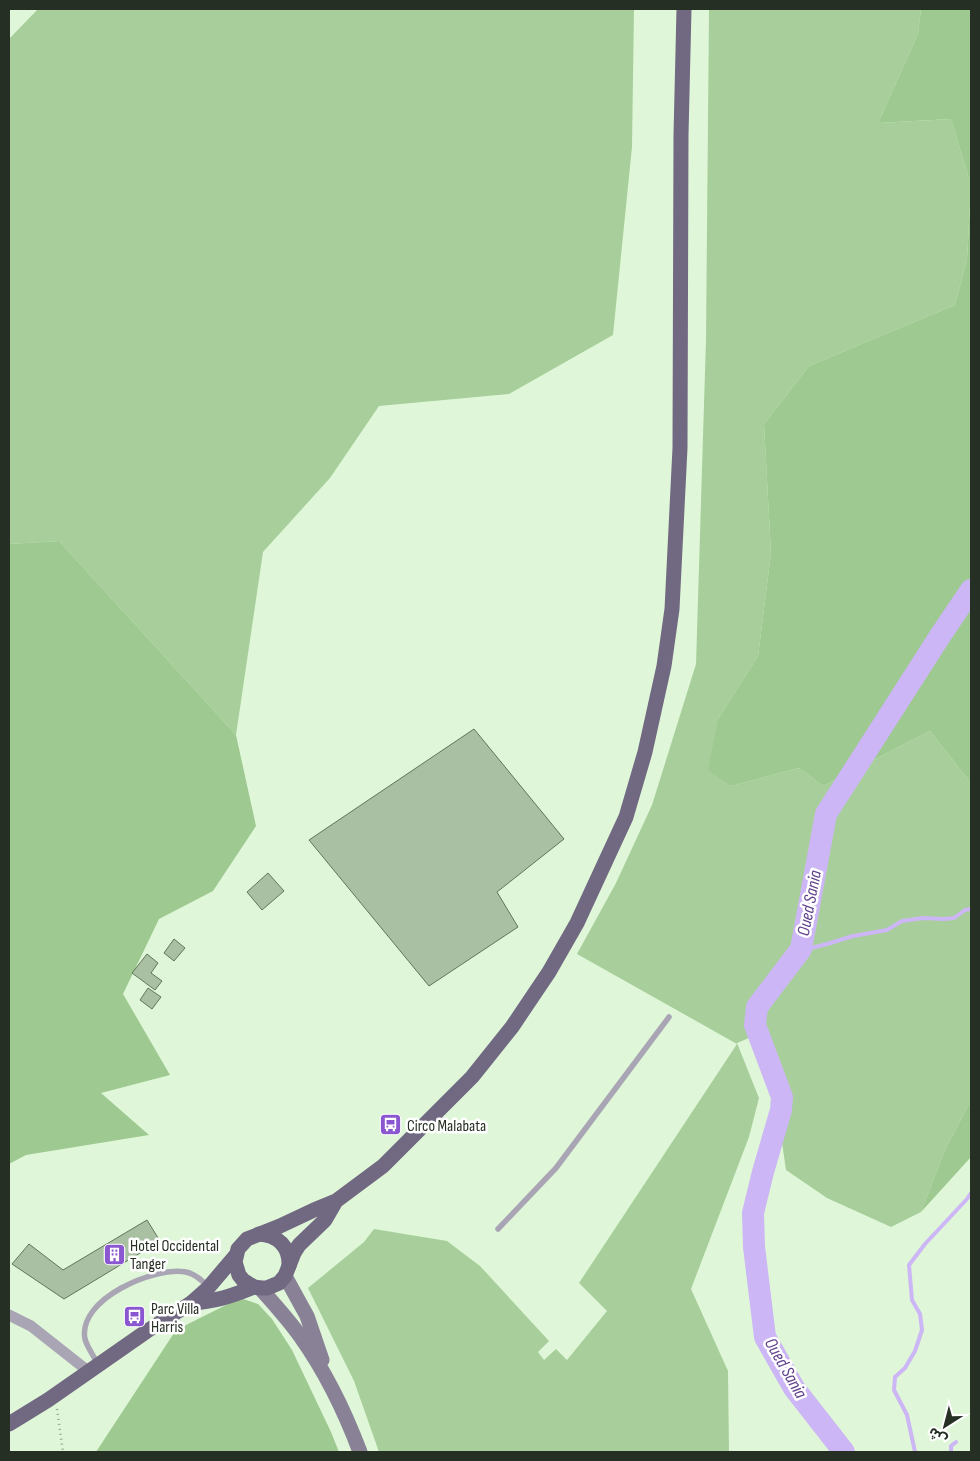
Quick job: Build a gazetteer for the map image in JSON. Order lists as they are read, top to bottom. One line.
{"water":["Oued Sania"],"places":{"bus stop":["Circo Malabata","Parc Villa Harris"],"building":["Hotel Occidental Tanger"]},"north":"bottom left"}
